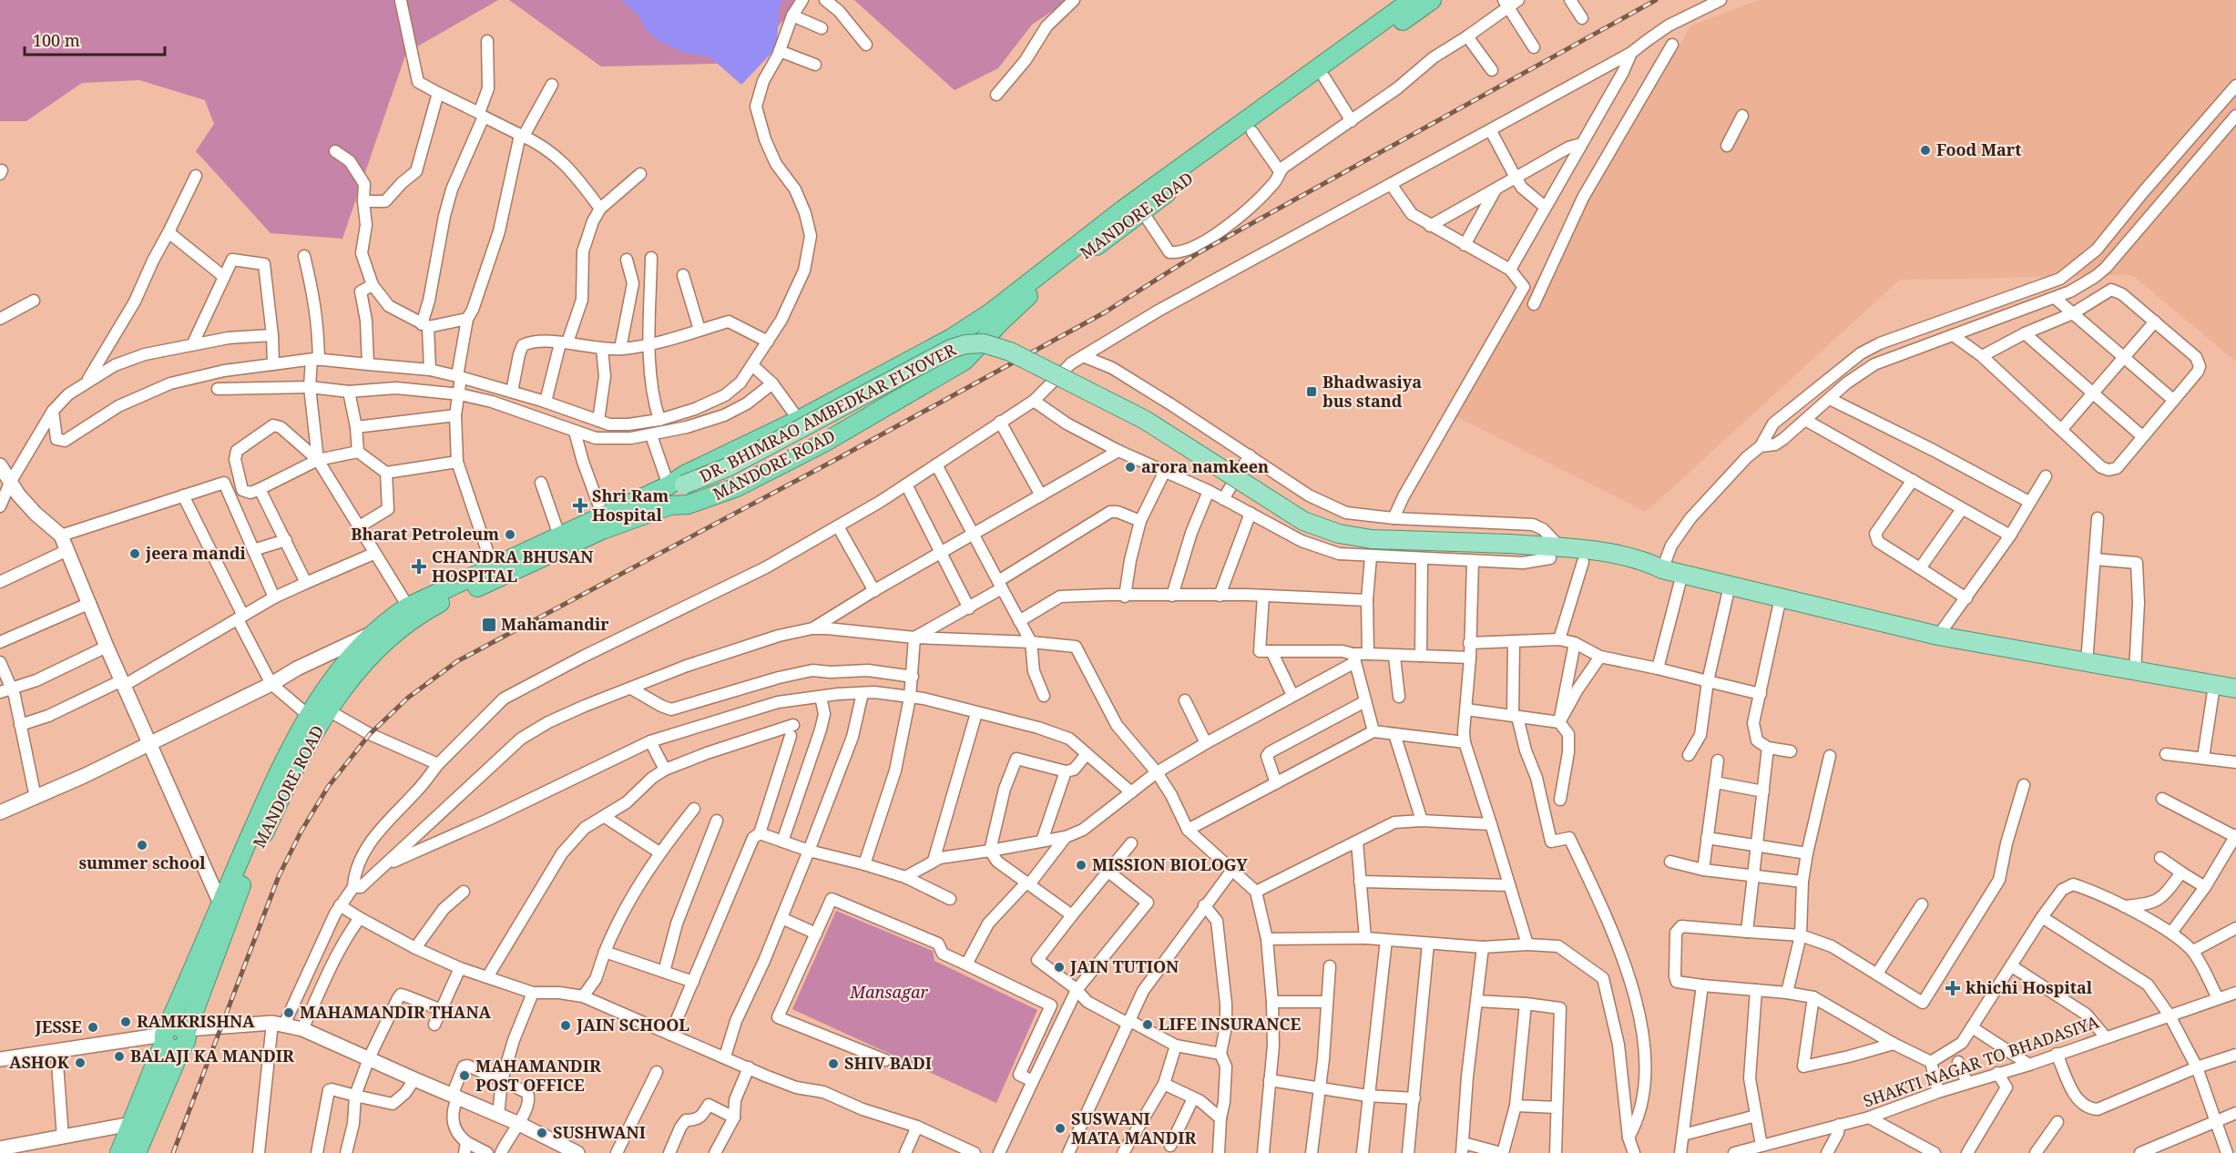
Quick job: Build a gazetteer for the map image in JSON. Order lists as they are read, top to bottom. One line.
{"streets":{"highway":["MANDORE ROAD"],"main road":["DR. BHIMRAO AMBEDKAR FLYOVER"],"street":["SHAKTI NAGAR TO BHADASIYA"]},"crossings":[["MANDORE ROAD","DR. BHIMRAO AMBEDKAR FLYOVER"]],"parks":["Mansagar"],"places":{"other":["Food Mart","arora namkeen","Bharat Petroleum","jeera mandi","summer school","MISSION BIOLOGY","JAIN TUTION","MAHAMANDIR THANA","RAMKRISHNA","LIFE INSURANCE","JAIN SCHOOL","JESSE","BALAJI KA MANDIR","ASHOK","SHIV BADI","MAHAMANDIR POST OFFICE","SUSWANI MATA MANDIR","SUSHWANI"],"transit":["Bhadwasiya bus stand","Mahamandir"],"health":["Shri Ram Hospital","CHANDRA BHUSAN HOSPITAL","khichi Hospital"]},"scale_bar":"100 m"}
